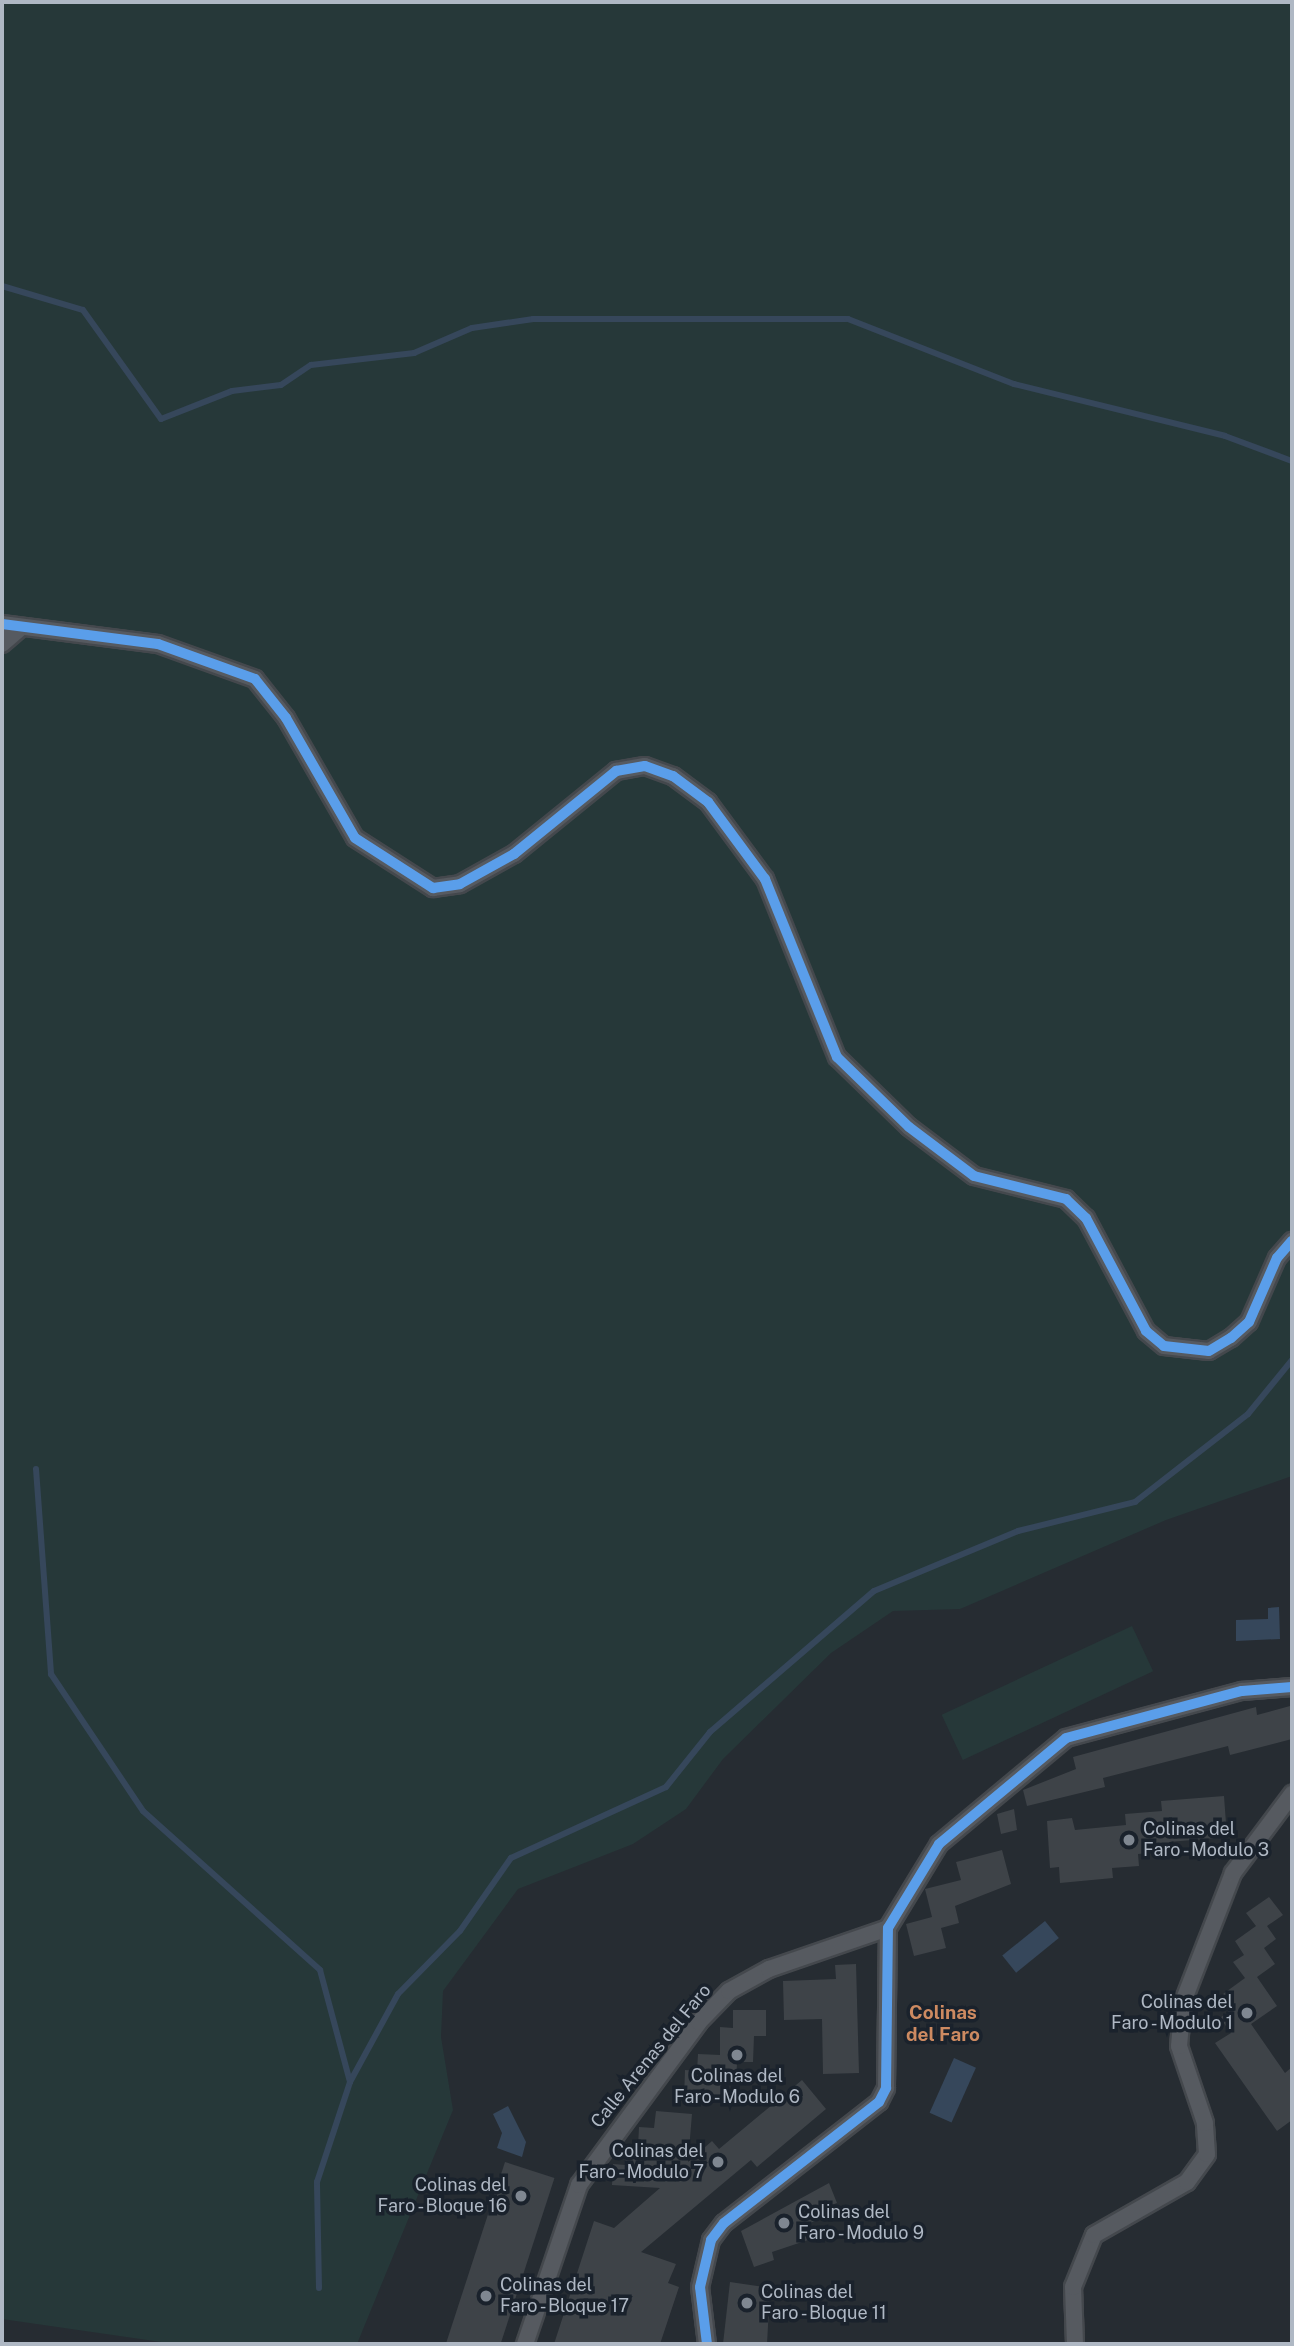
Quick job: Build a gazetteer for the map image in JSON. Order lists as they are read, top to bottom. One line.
{"streets":{"street":["Calle Arenas del Faro"]},"districts":["Colinas del Faro"],"places":["Colinas del Faro - Modulo 3","Colinas del Faro - Modulo 1","Colinas del Faro - Modulo 6","Colinas del Faro - Modulo 7","Colinas del Faro - Bloque 16","Colinas del Faro - Modulo 9","Colinas del Faro - Bloque 17","Colinas del Faro - Bloque 11"]}
